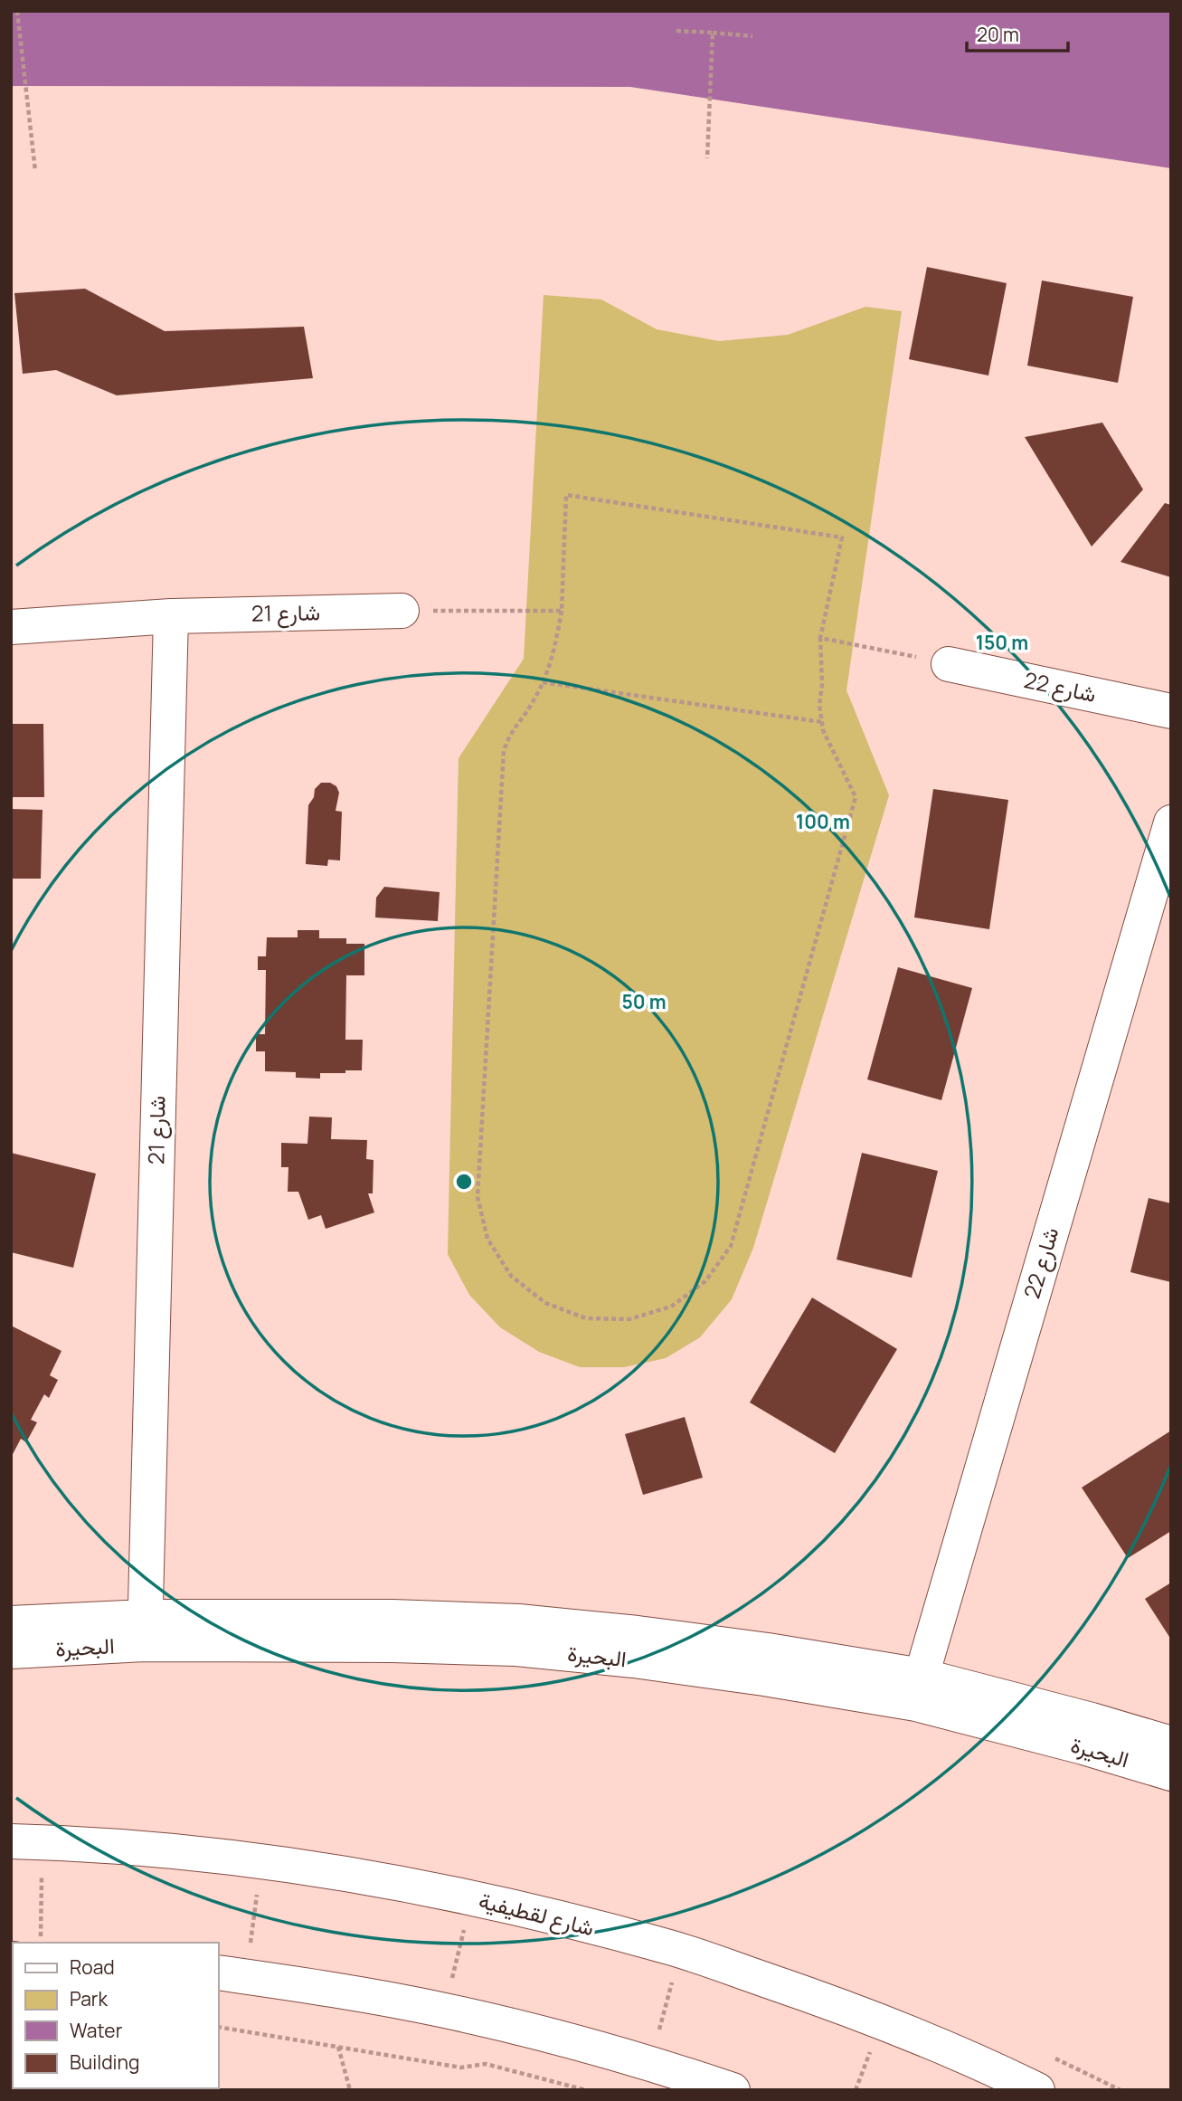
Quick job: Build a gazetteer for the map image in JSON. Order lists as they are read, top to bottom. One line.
{"streets":{"street":["شارع 21","شارع 22","البحيرة","شارع لقطيفية"]},"crossings":[["شارع 21","البحيرة"],["شارع 22","البحيرة"]],"legend":["Road","Park","Water","Building"],"scale_bar":"20 m","rings":["150 m","100 m","50 m"]}
